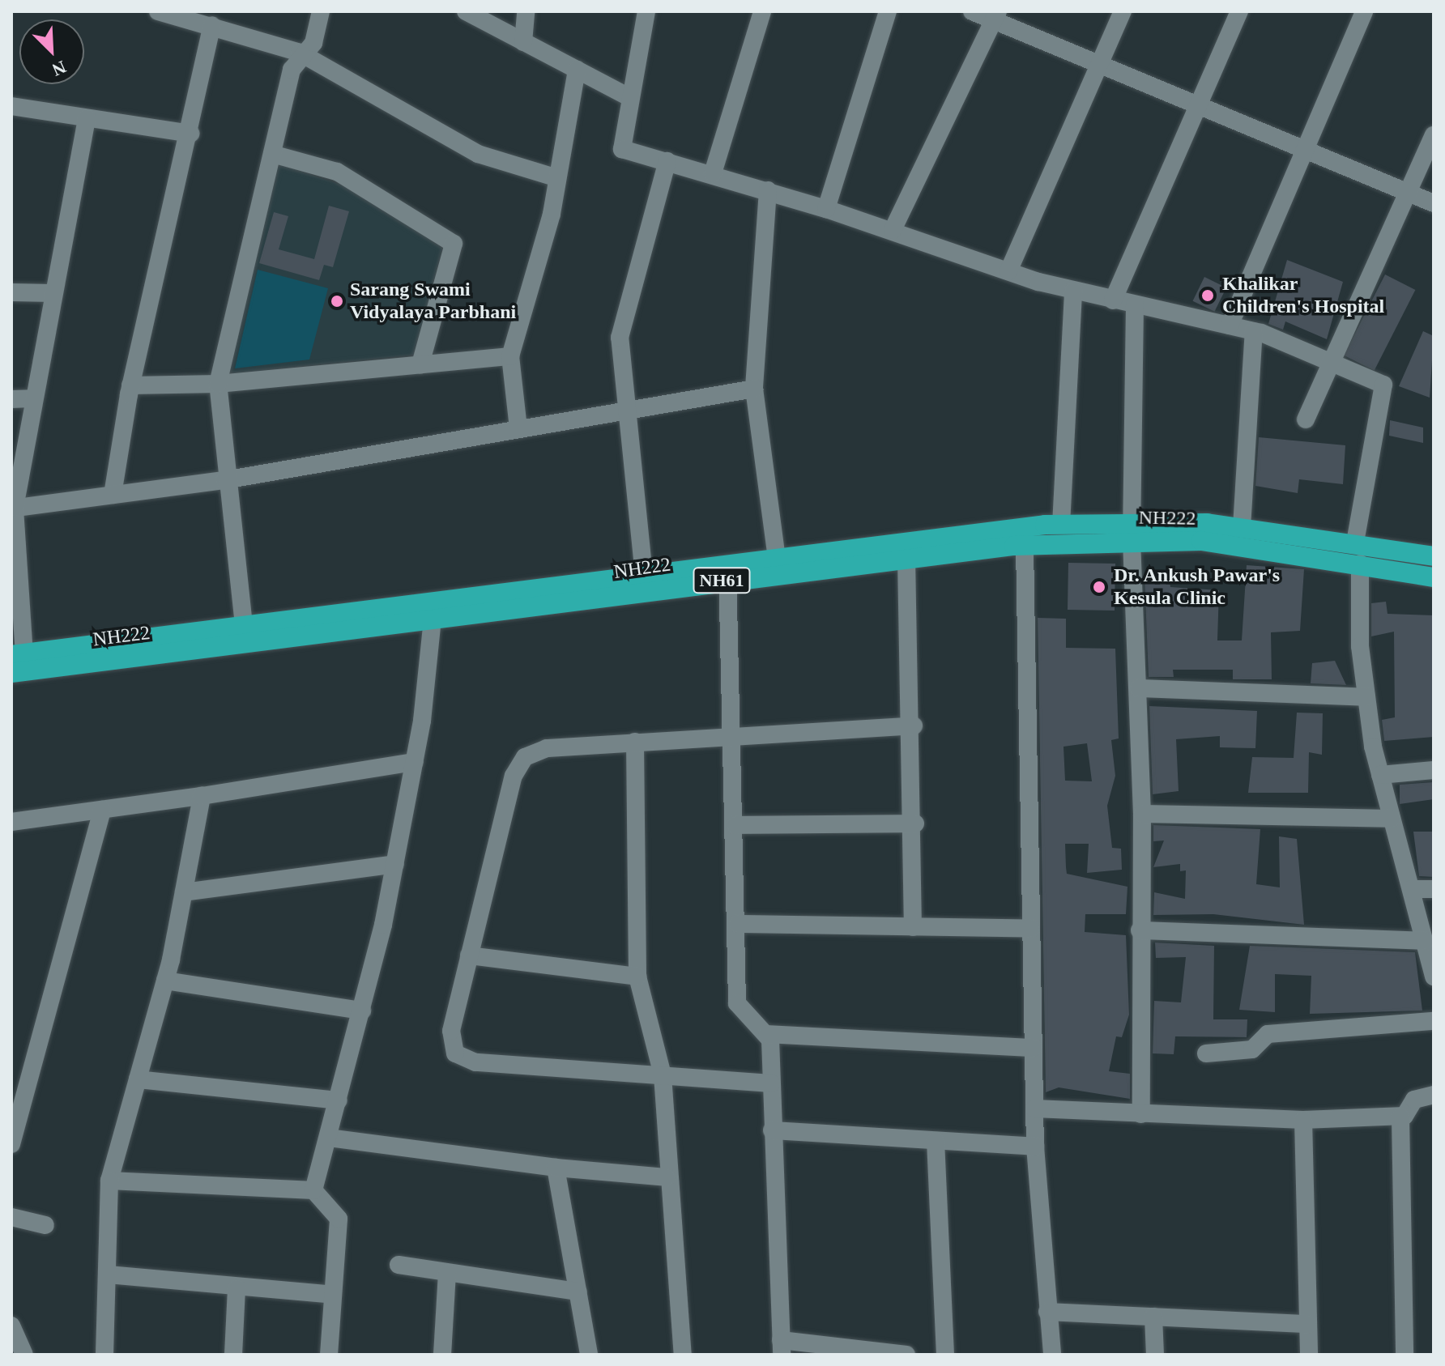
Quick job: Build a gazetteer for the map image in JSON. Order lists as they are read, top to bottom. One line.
{"streets":{"highway":["NH222","NH61"]},"places":["Khalikar Children's Hospital","Sarang Swami Vidyalaya Parbhani","Dr. Ankush Pawar's Kesula Clinic"],"north":"bottom right"}
